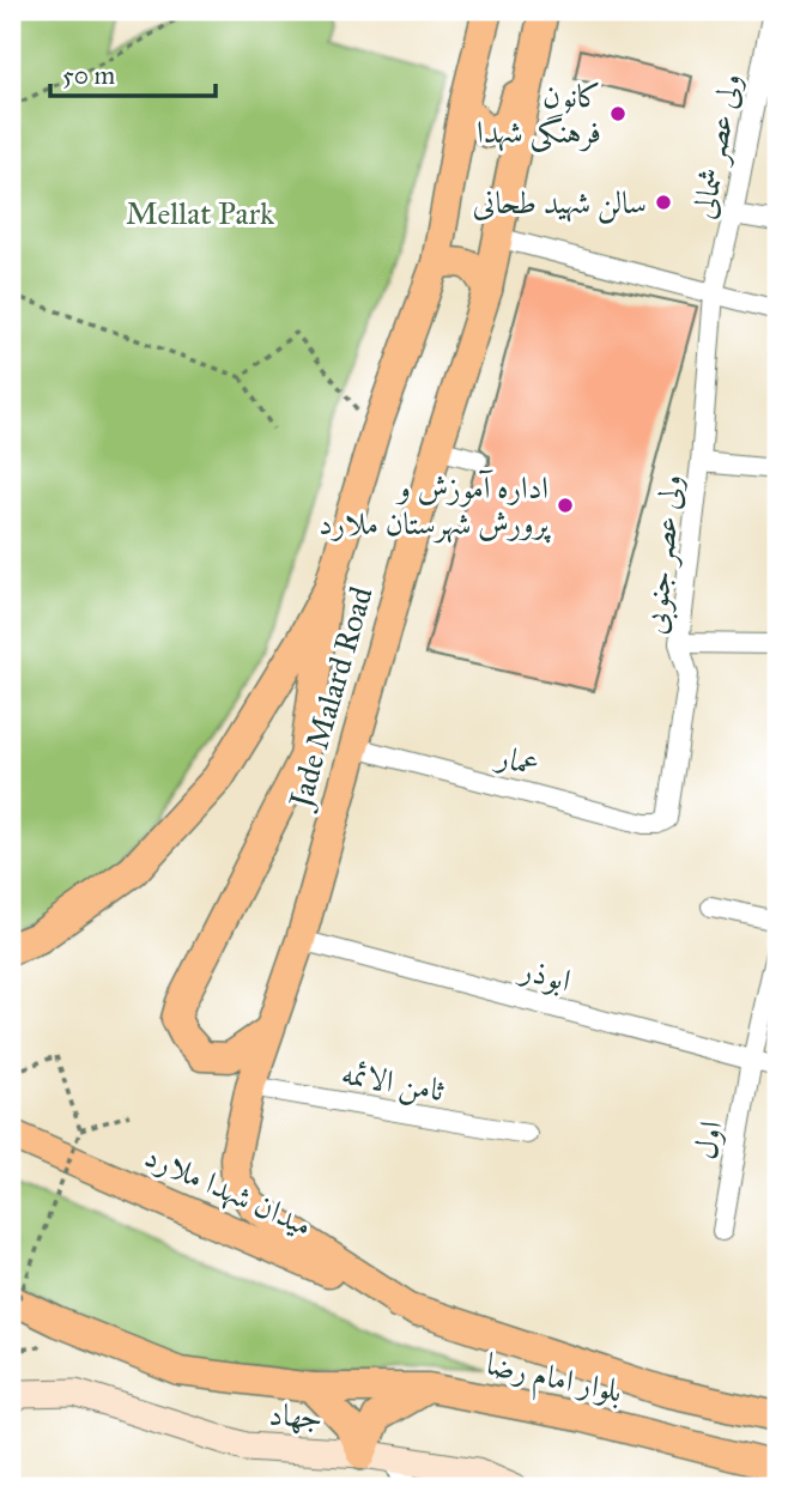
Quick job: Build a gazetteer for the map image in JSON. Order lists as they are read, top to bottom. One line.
{"streets":{"main road":["Jade Malard Road","میدان شهدا ملارد","بلوار امام رضا","جهاد"],"street":["ولی عصر شمالی","ولی عصر جنوبی","عمار","ابوذر","ثامن الائمه","اول"]},"crossings":[["ولی عصر شمالی","ولی عصر جنوبی"],["ولی عصر جنوبی","عمار"],["Jade Malard Road","عمار"],["Jade Malard Road","ابوذر"],["Jade Malard Road","ثامن الائمه"],["Jade Malard Road","میدان شهدا ملارد"],["Jade Malard Road","بلوار امام رضا"],["ابوذر","اول"],["میدان شهدا ملارد","بلوار امام رضا"]],"parks":["Mellat Park"],"places":["کانون فرهنگی شهدا","سالن شهید طحانی","اداره آموزش و پرورش شهرستان ملارد"],"scale_bar":"50 m"}
